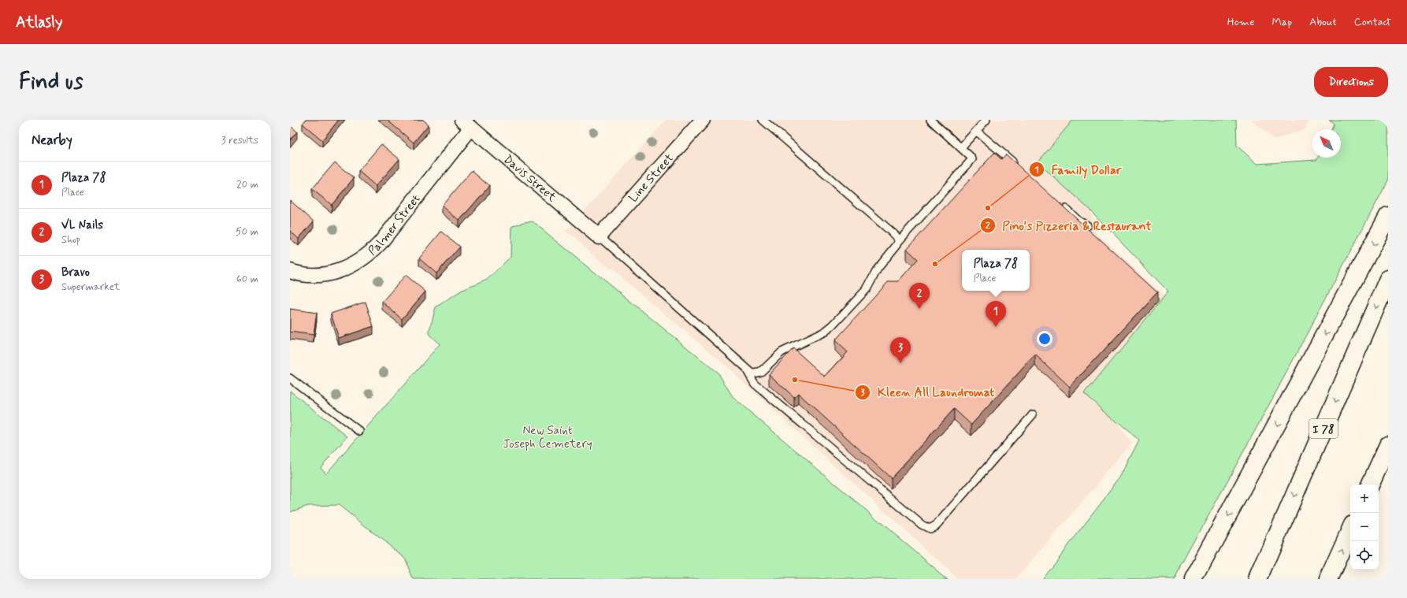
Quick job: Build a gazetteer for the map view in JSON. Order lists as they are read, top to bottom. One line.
{"streets":{"highway":["I 78"],"street":["Davis Street","Line Street","Palmer Street"]},"crossings":[["Davis Street","Line Street"],["Davis Street","Palmer Street"]],"parks":["New Saint Joseph Cemetery"],"places":["Family Dollar","Pino's Pizzeria & Restaurant","Kleen All Laundromat"],"north":"top left","page":{"header":"Atlasly","nav":["Home","Map","About","Contact"],"buttons":"Directions","title":"Find us","heading":["Nearby","3 results"],"list":[{"mark":"1","name":"Plaza 78","note":"Place","value":"20 m"},{"mark":"2","name":"VL Nails","note":"Shop","value":"50 m"},{"mark":"3","name":"Bravo","note":"Supermarket","value":"60 m"}],"popup":["Plaza 78","Place"],"pins":["2","1","3"],"map_buttons":["+","−"]}}
